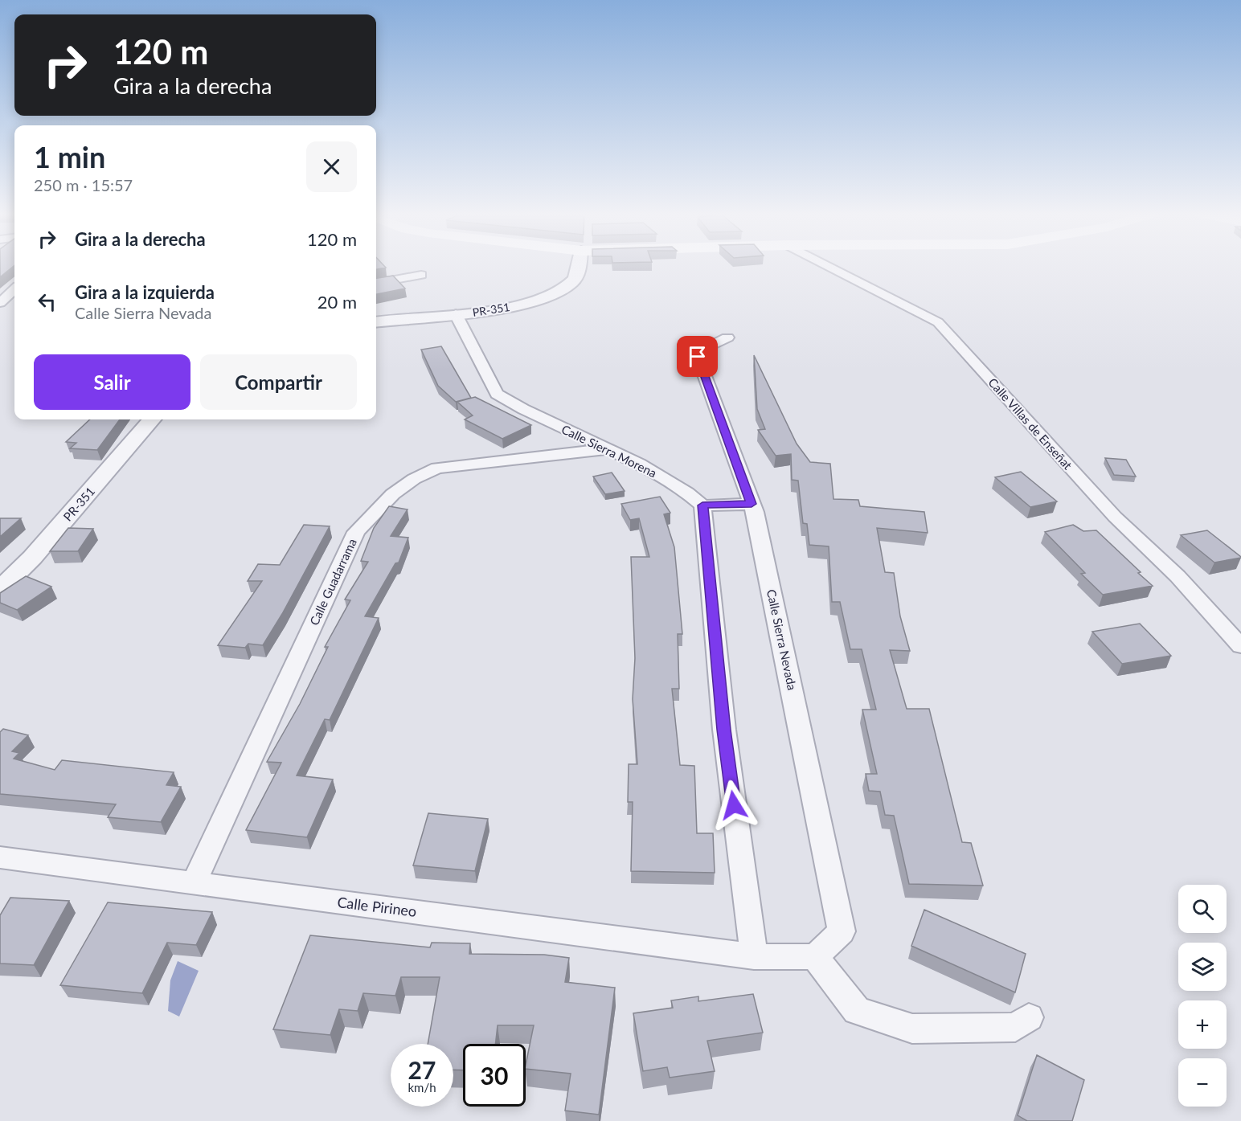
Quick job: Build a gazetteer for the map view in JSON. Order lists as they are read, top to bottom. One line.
{"streets":{"street":["PR-351","Calle Villas de Enseñat","Calle Sierra Morena","Calle Guadarrama","Calle Sierra Nevada","Calle Pirineo"]},"crossings":[["PR-351","Calle Sierra Morena"],["Calle Sierra Morena","Calle Guadarrama"],["Calle Guadarrama","Calle Pirineo"],["Calle Sierra Nevada","Calle Pirineo"]],"page":{"turn":["120 m","Gira a la derecha"],"heading":["1 min","250 m · 15:57"],"list":[{"name":"Gira a la derecha","value":"120 m"},{"name":"Gira a la izquierda","note":"Calle Sierra Nevada","value":"20 m"}],"buttons":["Salir","Compartir"],"map_buttons":["+","−"],"speed":"27 km/h","limit":"30"}}
